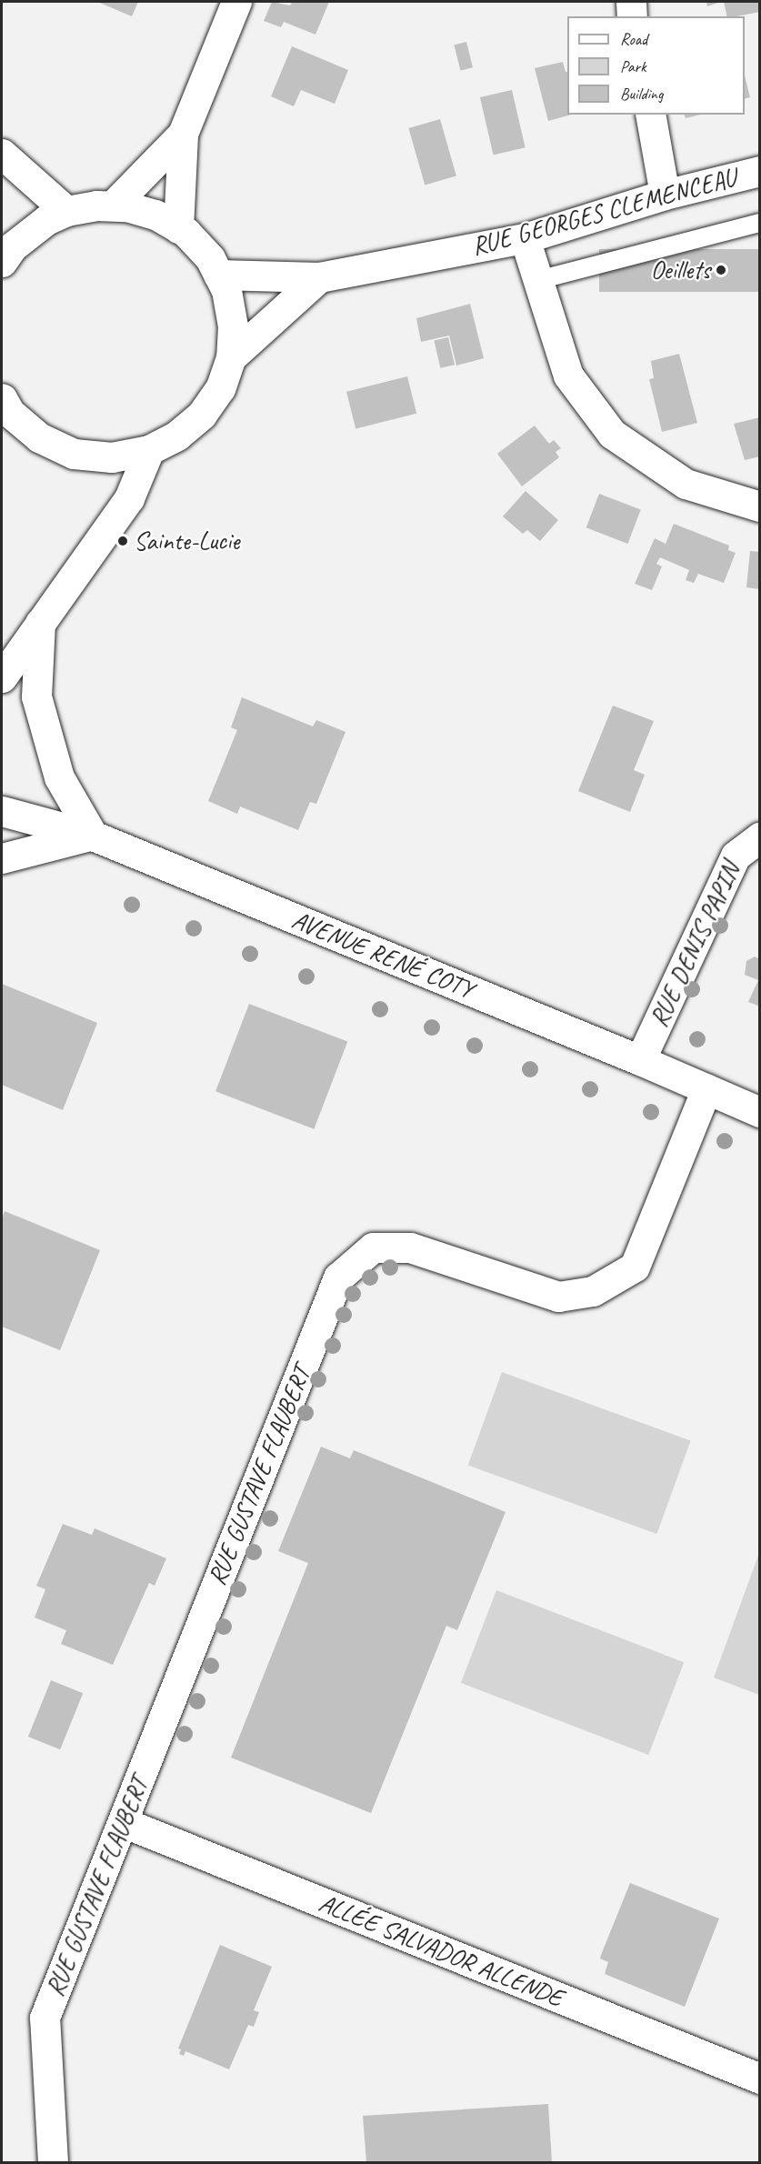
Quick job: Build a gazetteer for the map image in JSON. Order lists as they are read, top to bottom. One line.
{"streets":{"street":["RUE GEORGES CLEMENCEAU","RUE DENIS PAPIN","AVENUE RENÉ COTY","RUE GUSTAVE FLAUBERT","ALLÉE SALVADOR ALLENDE"]},"crossings":[["RUE DENIS PAPIN","AVENUE RENÉ COTY"],["AVENUE RENÉ COTY","RUE GUSTAVE FLAUBERT"],["RUE GUSTAVE FLAUBERT","ALLÉE SALVADOR ALLENDE"]],"places":["Oeillets","Sainte-Lucie"],"legend":["Road","Park","Building"]}
